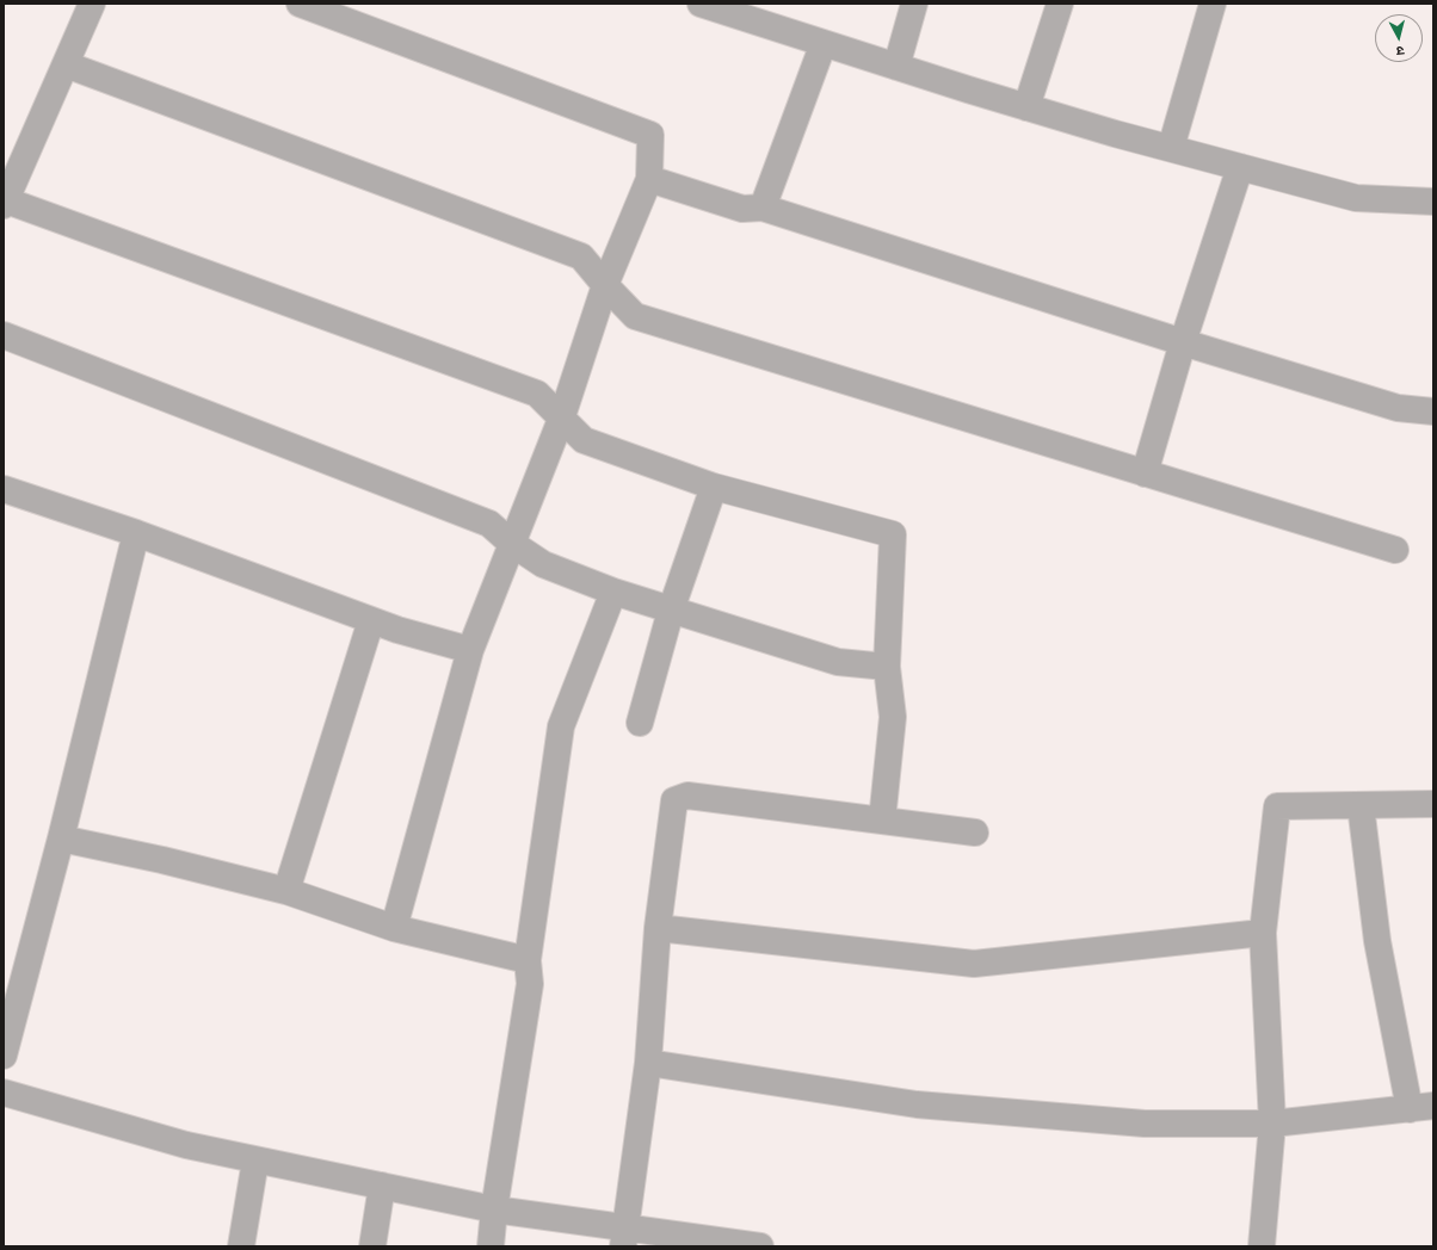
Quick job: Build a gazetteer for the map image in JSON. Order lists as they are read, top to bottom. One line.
{"north":"bottom"}
